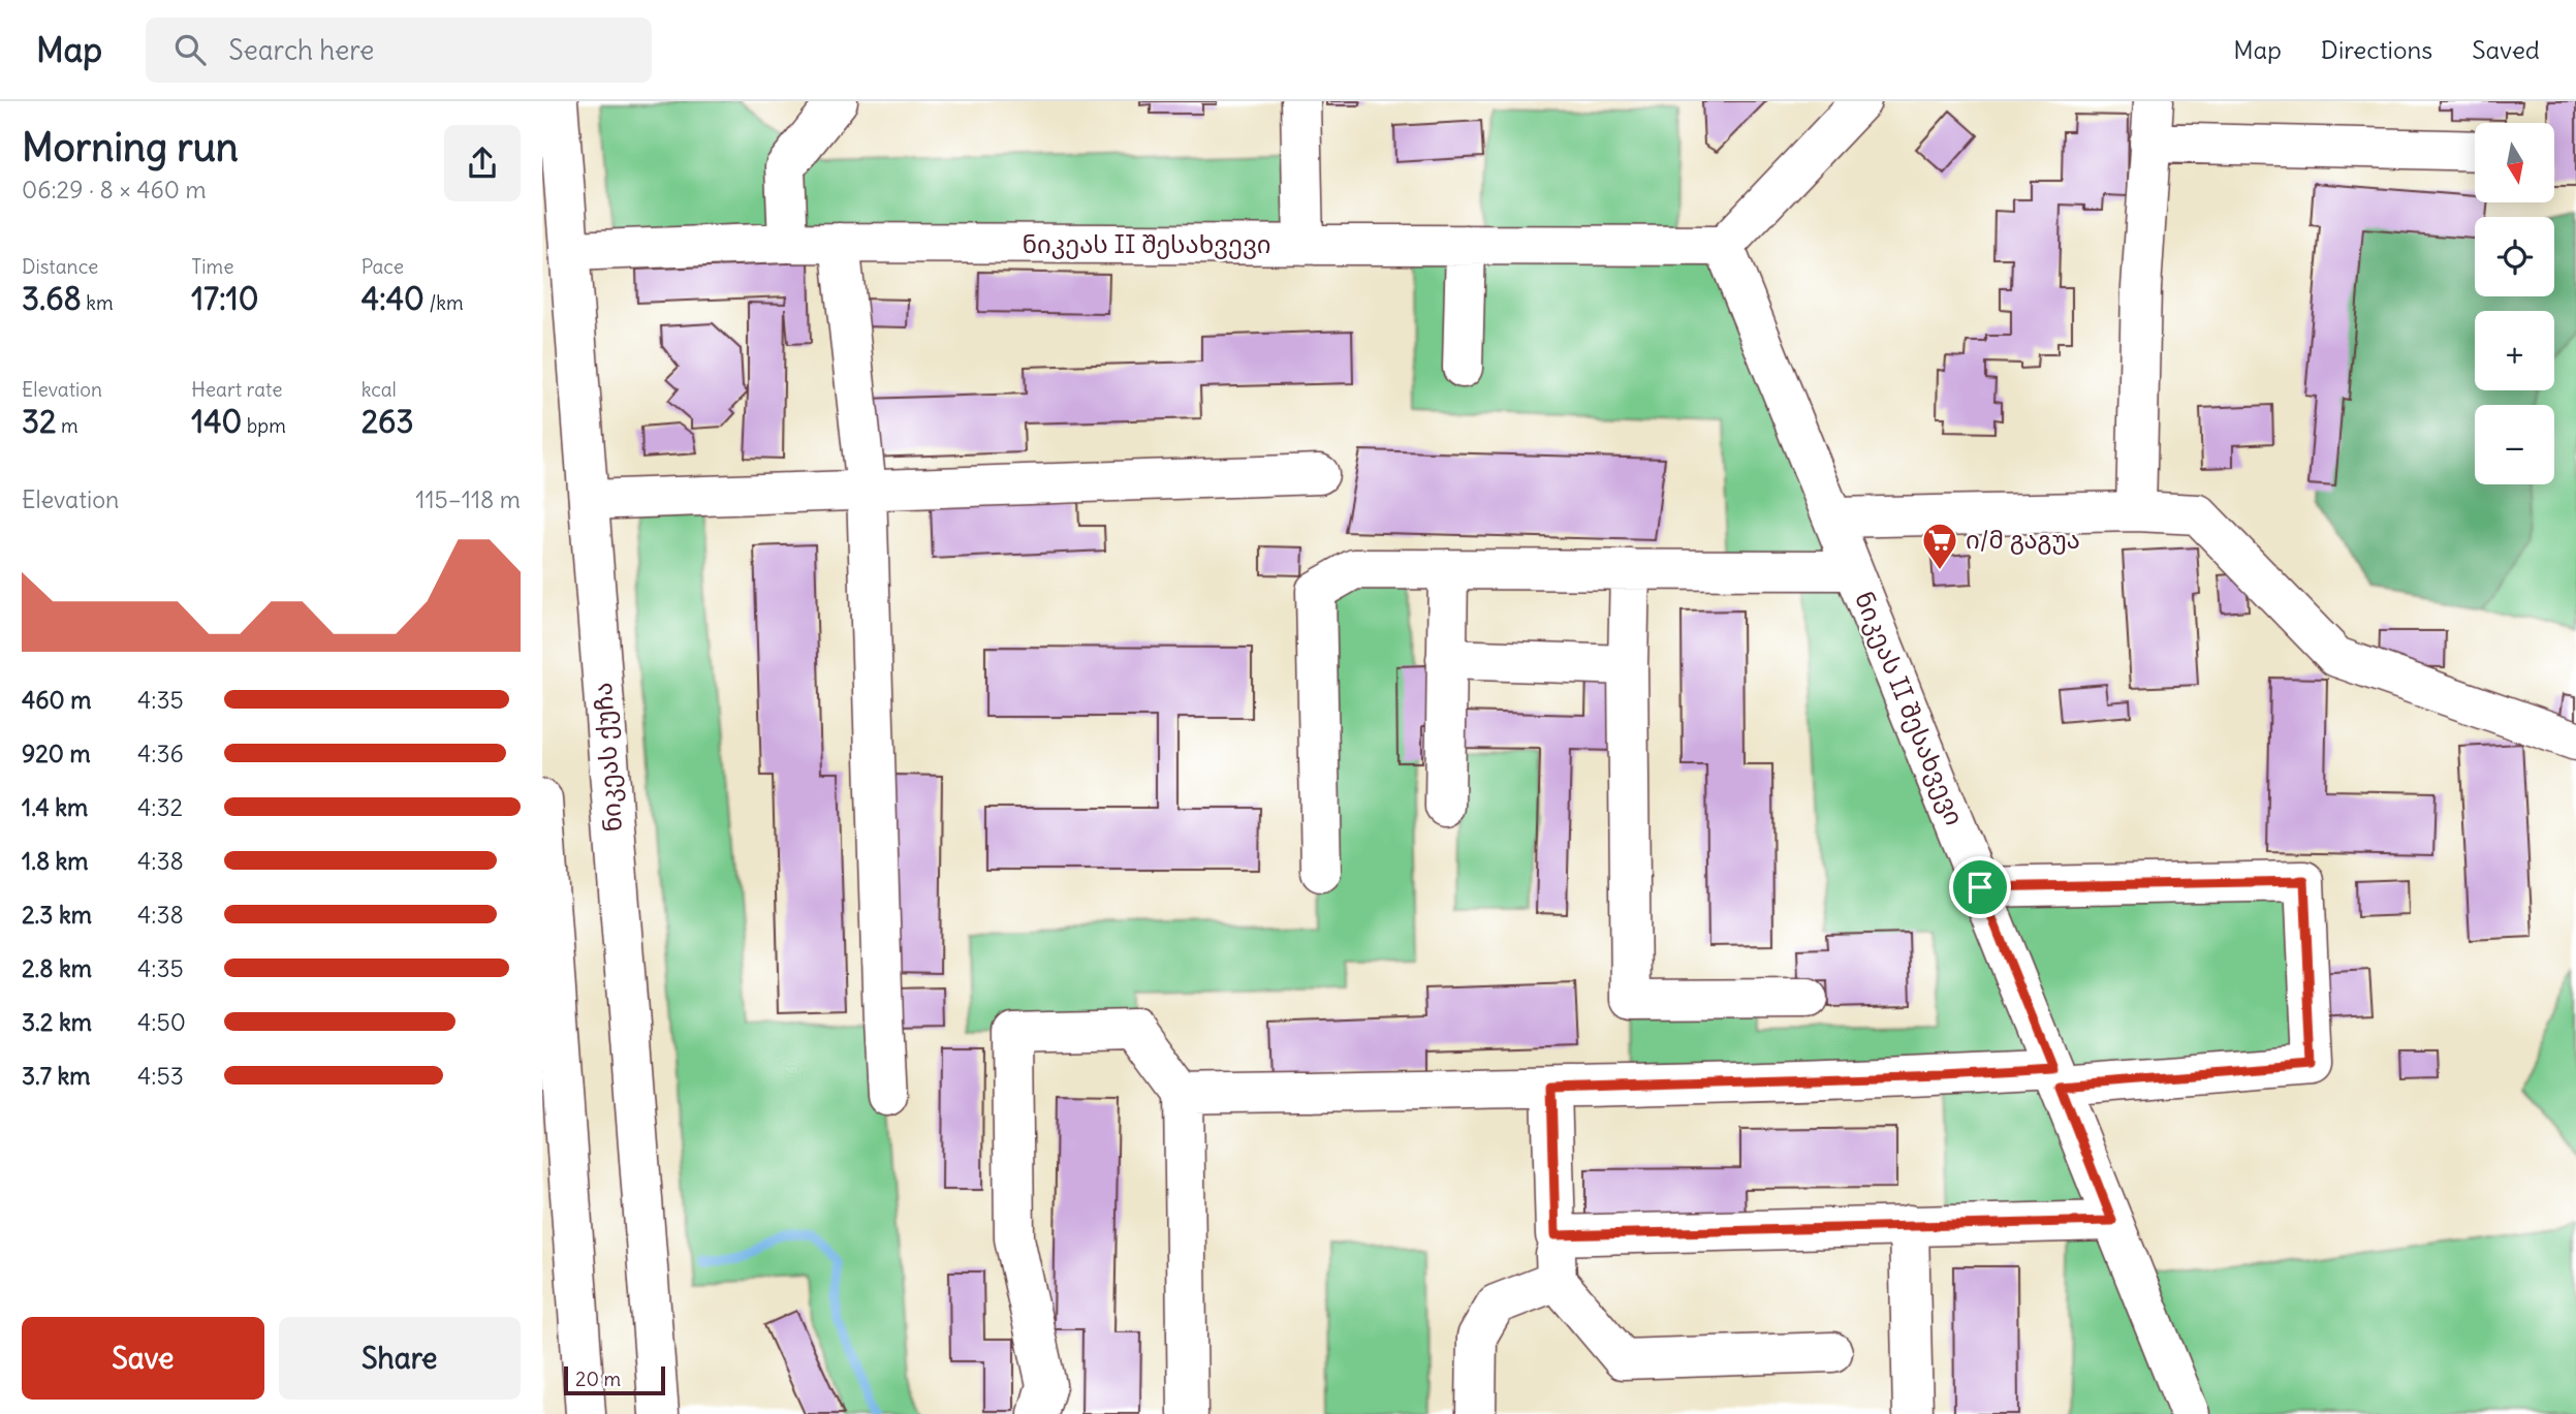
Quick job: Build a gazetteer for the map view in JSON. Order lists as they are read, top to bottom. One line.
{"streets":{"street":["ნიკეას II შესახვევი","ნიკეას ქუჩა"]},"crossings":[["ნიკეას II შესახვევი","ნიკეას ქუჩა"]],"places":{"supermarket":["ი/მ გაგუა"]},"scale_bar":"20 m","north":"bottom","page":{"header":"Map","search":"Search here","nav":["Map","Directions","Saved"],"heading":["Morning run","06:29 · 8 × 460 m"],"map_buttons":["+","−"],"stats":[["Distance","3.68 km"],["Time","17:10"],["Pace","4:40 /km"],["Elevation","32 m"],["Heart rate","140 bpm"],["kcal","263"]],"chart":["Elevation","115–118 m"],"list":[{"name":"460 m","note":"4:35"},{"name":"920 m","note":"4:36"},{"name":"1.4 km","note":"4:32"},{"name":"1.8 km","note":"4:38"},{"name":"2.3 km","note":"4:38"},{"name":"2.8 km","note":"4:35"},{"name":"3.2 km","note":"4:50"},{"name":"3.7 km","note":"4:53"}],"buttons":["Save","Share"],"scale":"20 m"}}
